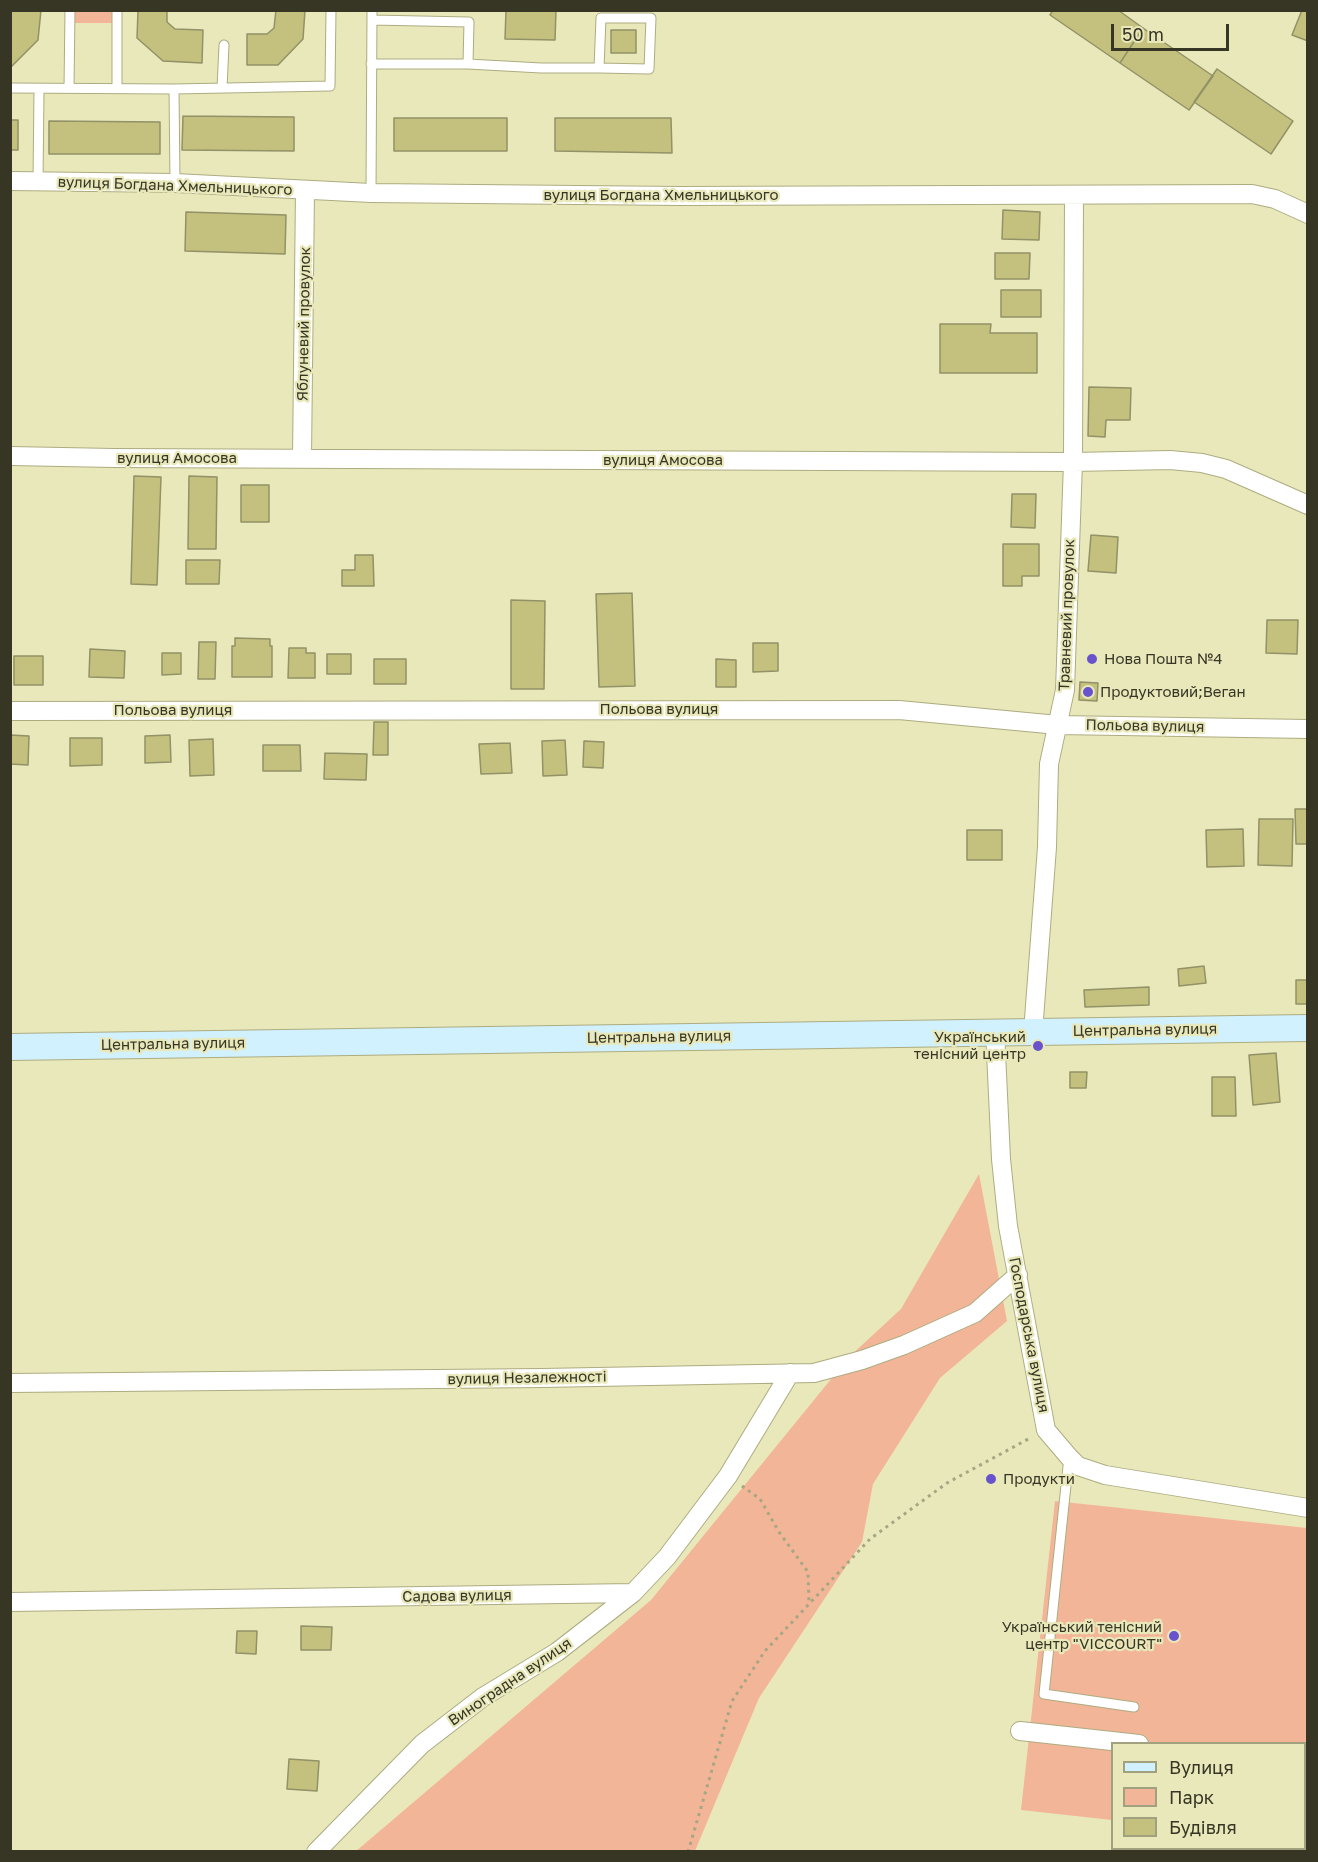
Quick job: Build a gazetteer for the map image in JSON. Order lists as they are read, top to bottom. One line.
{"streets":{"main road":["Центральна вулиця"],"street":["вулиця Богдана Хмельницького","Яблуневий провулок","вулиця Амосова","Травневий провулок","Польова вулиця","Господарська вулиця","вулиця Незалежності","Садова вулиця","Виноградна вулиця"]},"crossings":[["вулиця Богдана Хмельницького","Яблуневий провулок"],["вулиця Богдана Хмельницького","Травневий провулок"],["Яблуневий провулок","вулиця Амосова"],["вулиця Амосова","Травневий провулок"],["Травневий провулок","Польова вулиця"],["Травневий провулок","Центральна вулиця"],["Центральна вулиця","Господарська вулиця"],["Господарська вулиця","вулиця Незалежності"],["Садова вулиця","Виноградна вулиця"]],"places":["Нова Пошта №4","Продуктовий;Веган","Український тенісний центр","Продукти","Український тенісний центр \"VICCOURT\""],"legend":["Вулиця","Парк","Будівля"],"scale_bar":"50 m"}
